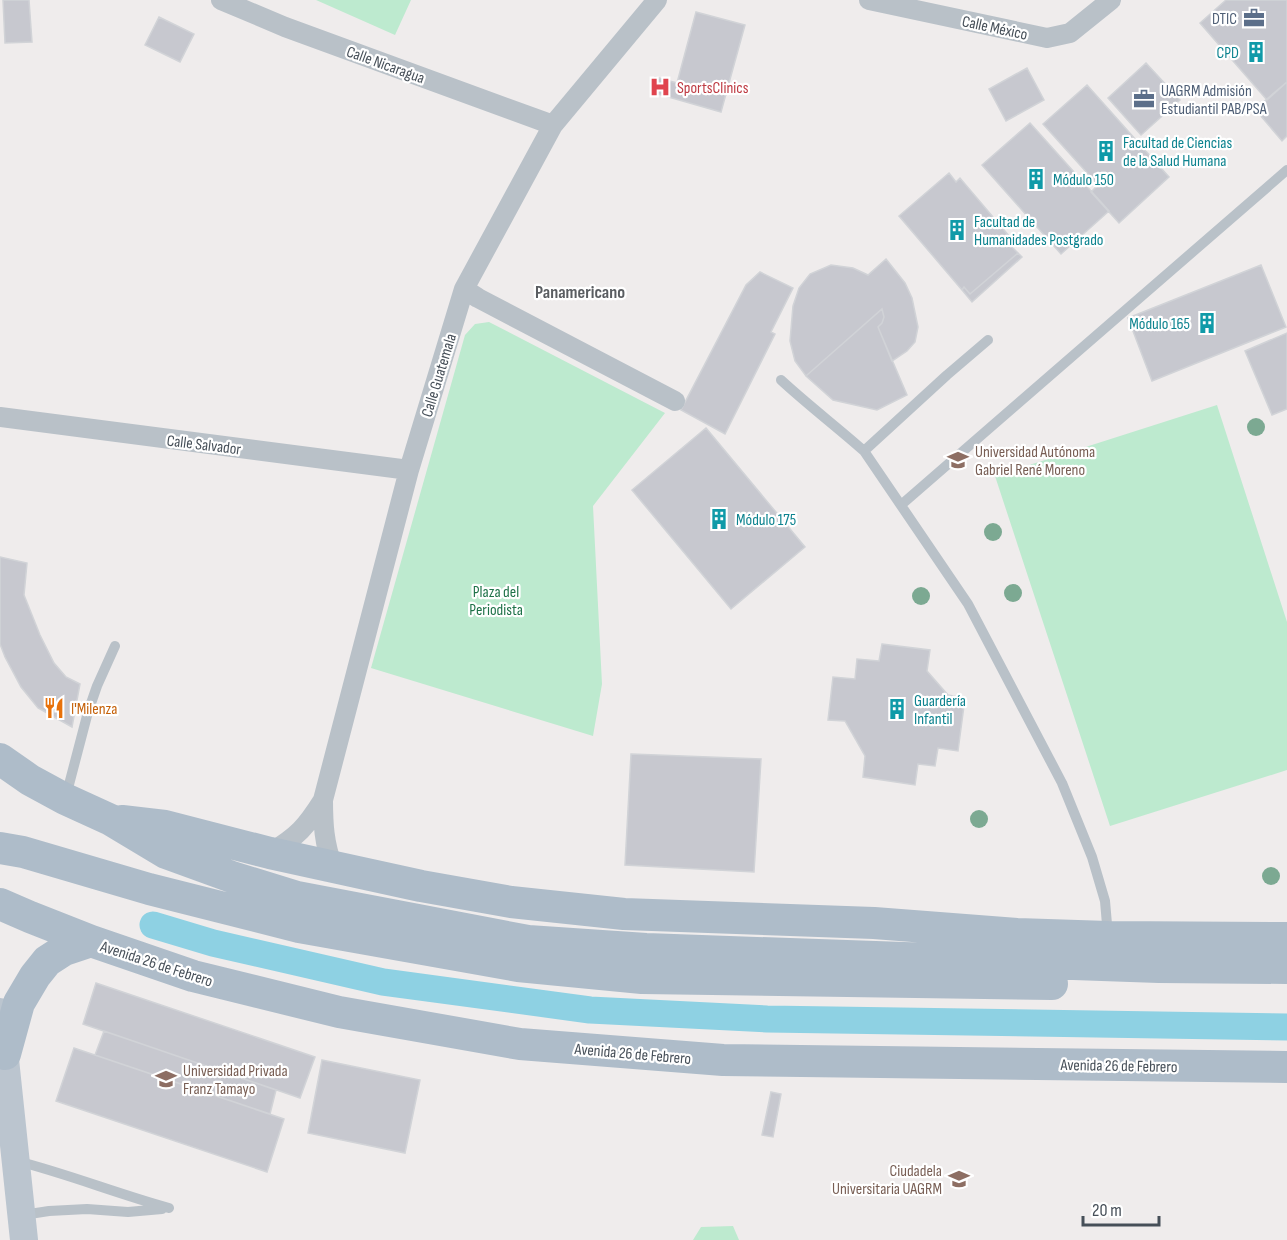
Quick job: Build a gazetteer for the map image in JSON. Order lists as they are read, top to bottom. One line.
{"streets":{"main road":["Avenida 26 de Febrero"],"street":["Calle México","Calle Nicaragua","Calle Guatemala","Calle Salvador"]},"crossings":[["Calle Nicaragua","Calle Guatemala"],["Calle Guatemala","Calle Salvador"]],"districts":["Panamericano"],"parks":["Plaza del Periodista"],"places":{"office":["DTIC","UAGRM Admisión Estudiantil PAB/PSA"],"building":["CPD","Facultad de Ciencias de la Salud Humana","Módulo 150","Facultad de Humanidades Postgrado","Módulo 165","Módulo 175","Guardería Infantil"],"hospital":["SportsClinics"],"school or university":["Universidad Autónoma Gabriel René Moreno","Universidad Privada Franz Tamayo","Ciudadela Universitaria UAGRM"],"restaurant":["I'Milenza"]},"scale_bar":"20 m"}
